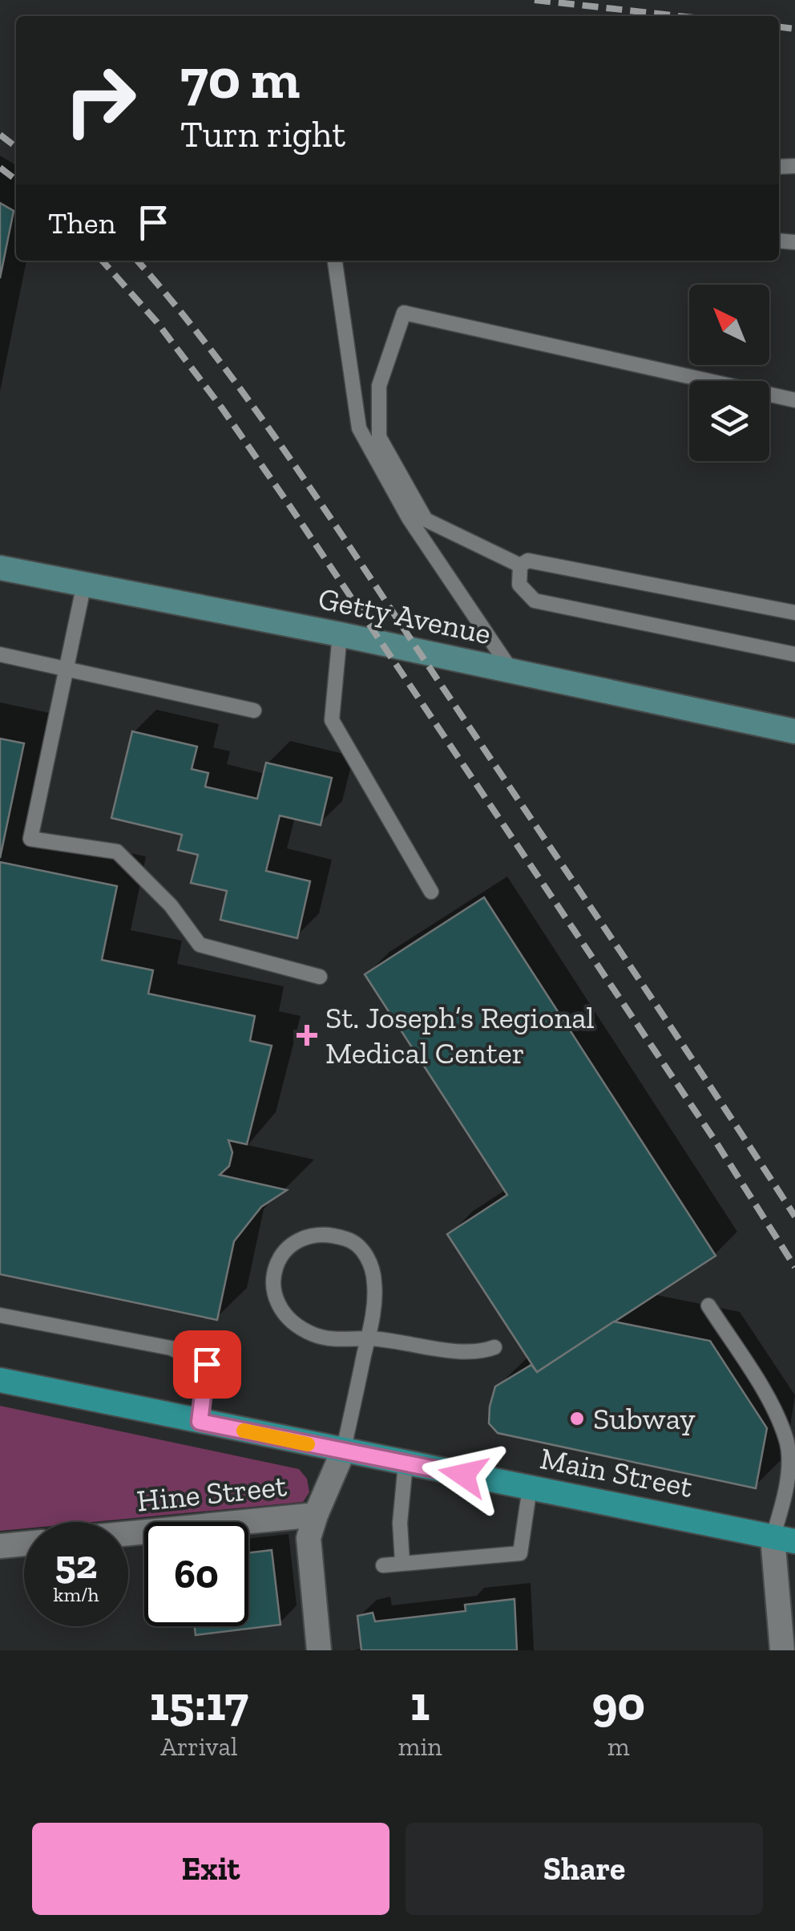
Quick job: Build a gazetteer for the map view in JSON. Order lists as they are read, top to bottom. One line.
{"streets":{"main road":["Getty Avenue","Main Street"],"street":["Hine Street"]},"places":{"health":["St. Joseph’s Regional Medical Center"],"other":["Subway"]},"north":"top left","page":{"turn":["70 m","Turn right"],"then":"Then","speed":"52 km/h","limit":"60","eta":["15:17","Arrival","1","min","90","m"],"buttons":["Exit","Share"]}}
